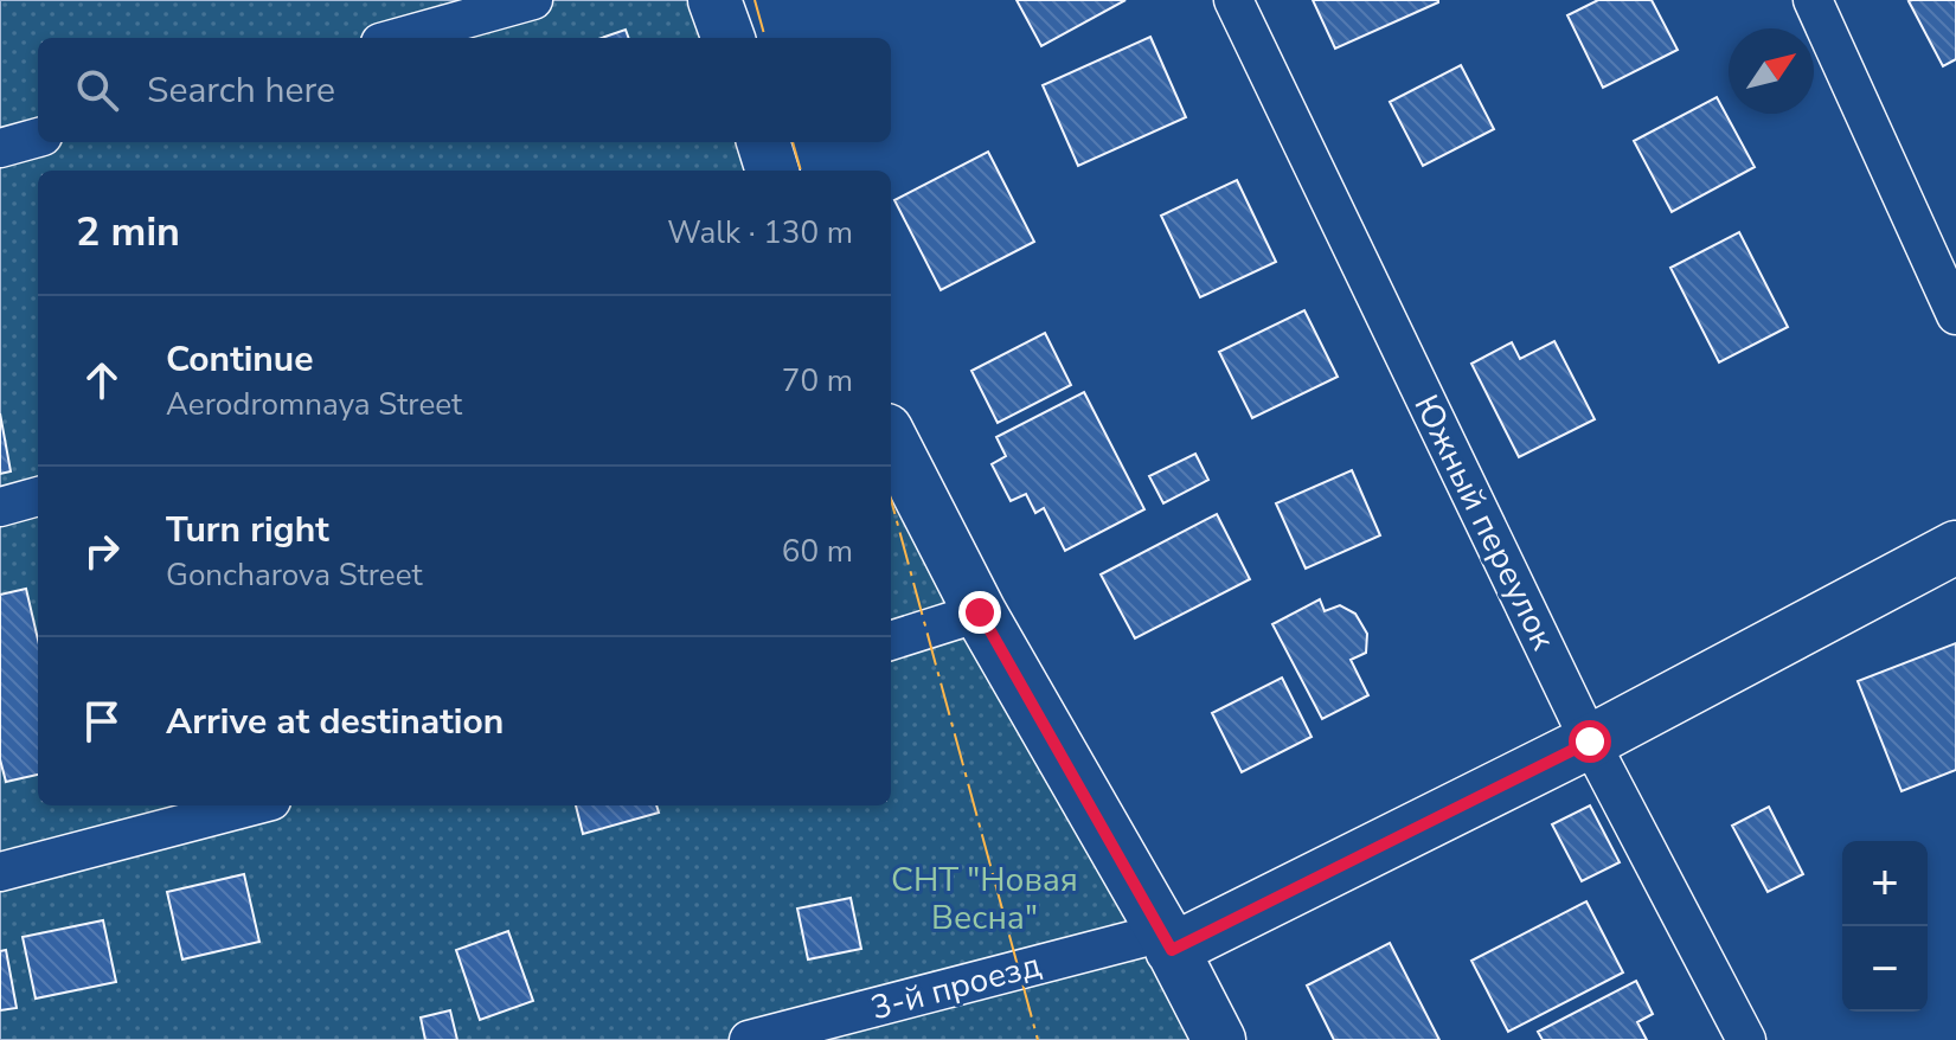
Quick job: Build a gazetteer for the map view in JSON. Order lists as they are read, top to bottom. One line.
{"streets":{"street":["Южный переулок","3-й проезд"]},"parks":["СНТ \"Новая Весна\""],"north":"top right","page":{"search":"Search here","heading":["2 min","Walk · 130 m"],"list":[["Continue","Aerodromnaya Street","70 m"],["Turn right","Goncharova Street","60 m"],"Arrive at destination"],"map_buttons":["+","−"]}}
